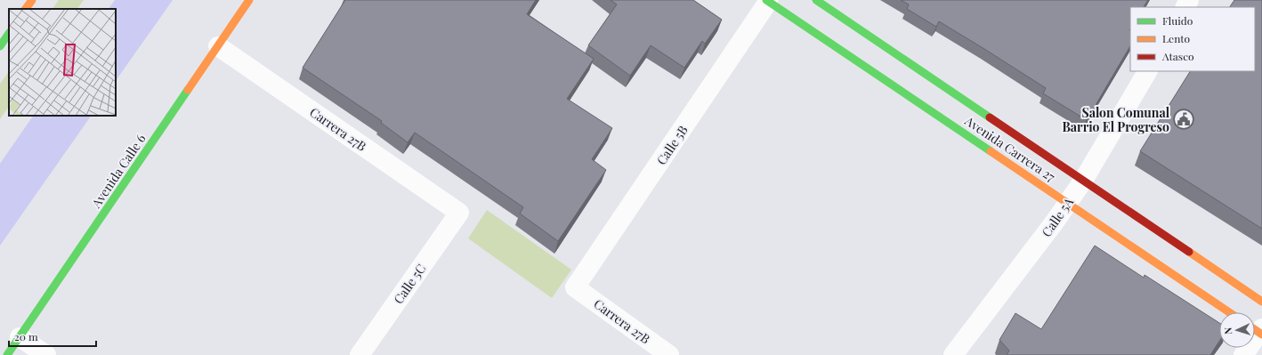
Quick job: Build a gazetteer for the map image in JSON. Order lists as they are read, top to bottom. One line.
{"streets":{"main road":["Avenida Carrera 27","Avenida Calle 6"],"street":["Carrera 27B","Calle 5B","Calle 5A","Calle 5C"]},"crossings":[["Carrera 27B","Calle 5B"],["Carrera 27B","Avenida Calle 6"],["Carrera 27B","Calle 5C"],["Calle 5B","Avenida Carrera 27"],["Avenida Carrera 27","Calle 5A"]],"places":{"public building":["Salon Comunal Barrio El Progreso"]},"legend":["Fluido","Lento","Atasco"],"scale_bar":"20 m","north":"left"}
